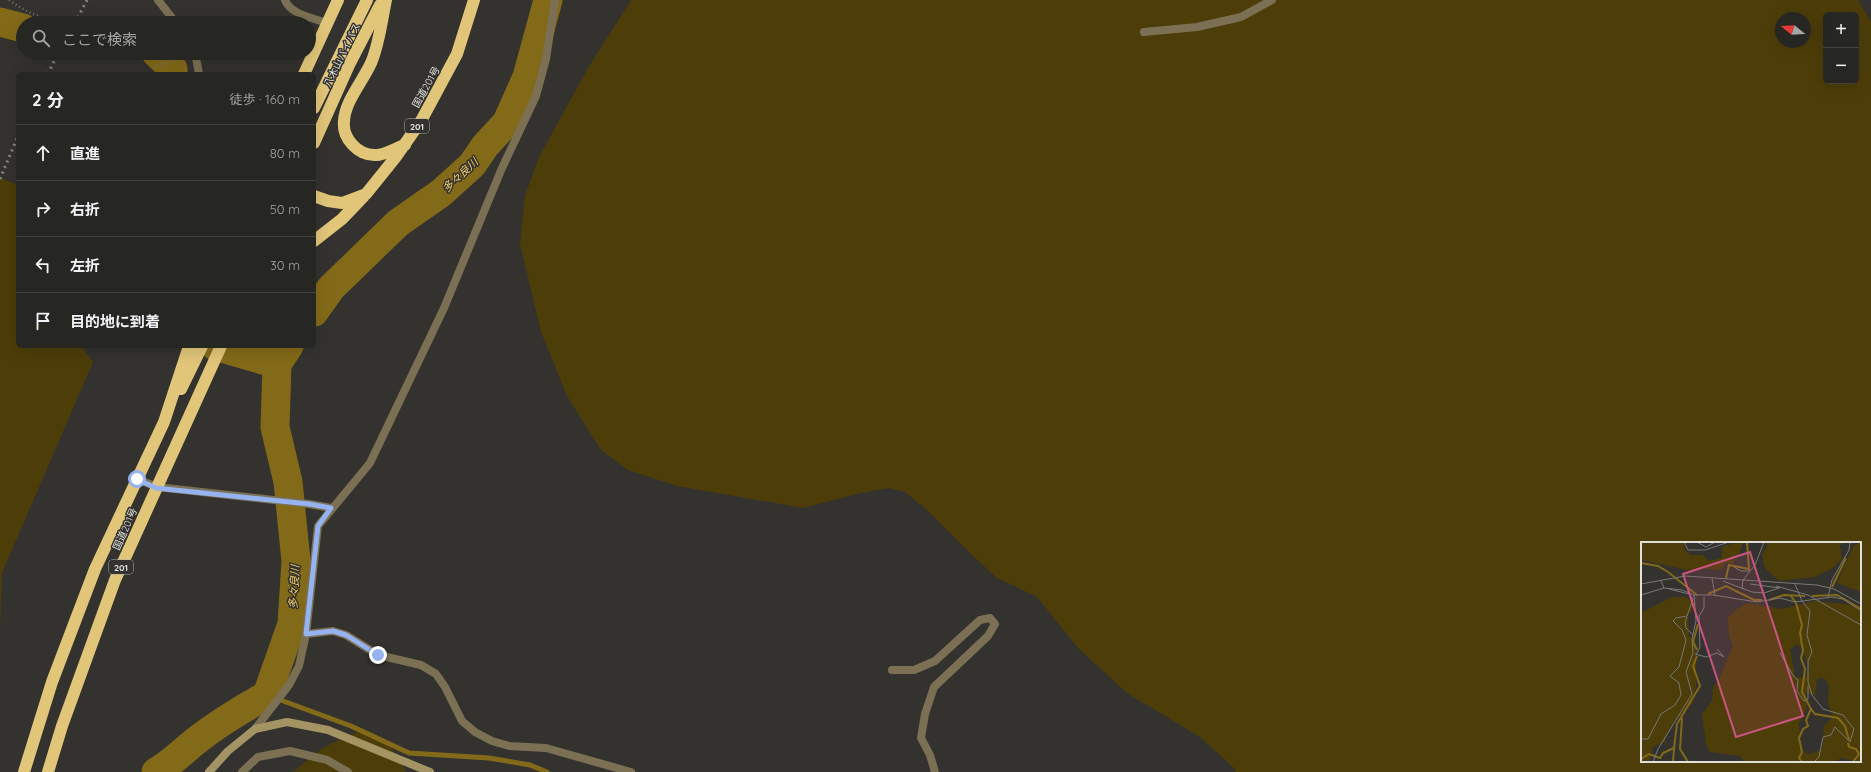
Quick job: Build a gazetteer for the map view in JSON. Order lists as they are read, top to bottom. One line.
{"streets":{"highway":["八木山バイパス","国道201号","201"]},"crossings":[["国道201号","201"]],"water":["多々良川"],"north":"left","page":{"map_buttons":["+","−"],"search":"ここで検索","heading":["2 分","徒歩 · 160 m"],"list":[["直進","80 m"],["右折","50 m"],["左折","30 m"],"目的地に到着"]}}
